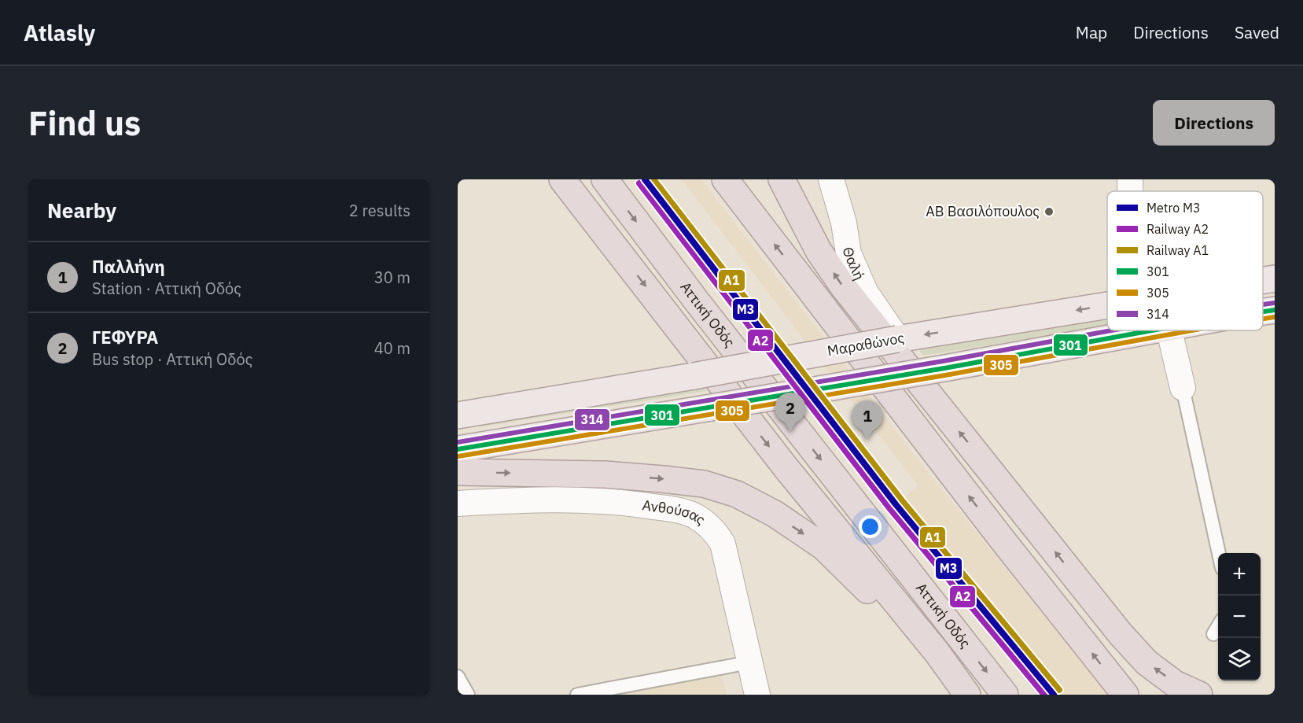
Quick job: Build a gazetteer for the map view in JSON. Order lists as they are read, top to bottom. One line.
{"streets":{"highway":["Αττική Οδός"],"main road":["Μαραθώνος"],"street":["Θαλή","Ανθούσας"]},"crossings":[["Θαλή","Μαραθώνος"]],"places":["ΑΒ Βασιλόπουλος"],"lines":["metro line Μ3","rail line A1","rail line A2","transit line 314","transit line 301","transit line 305"],"legend":["Metro Μ3","Railway A2","Railway A1","301","305","314"],"page":{"header":"Atlasly","nav":["Map","Directions","Saved"],"buttons":"Directions","title":"Find us","heading":["Nearby","2 results"],"list":[{"mark":"1","name":"Παλλήνη","note":"Station · Αττική Οδός","value":"30 m"},{"mark":"2","name":"ΓΕΦΥΡΑ","note":"Bus stop · Αττική Οδός","value":"40 m"}],"pins":["2","1"],"map_buttons":["+","−"]}}
